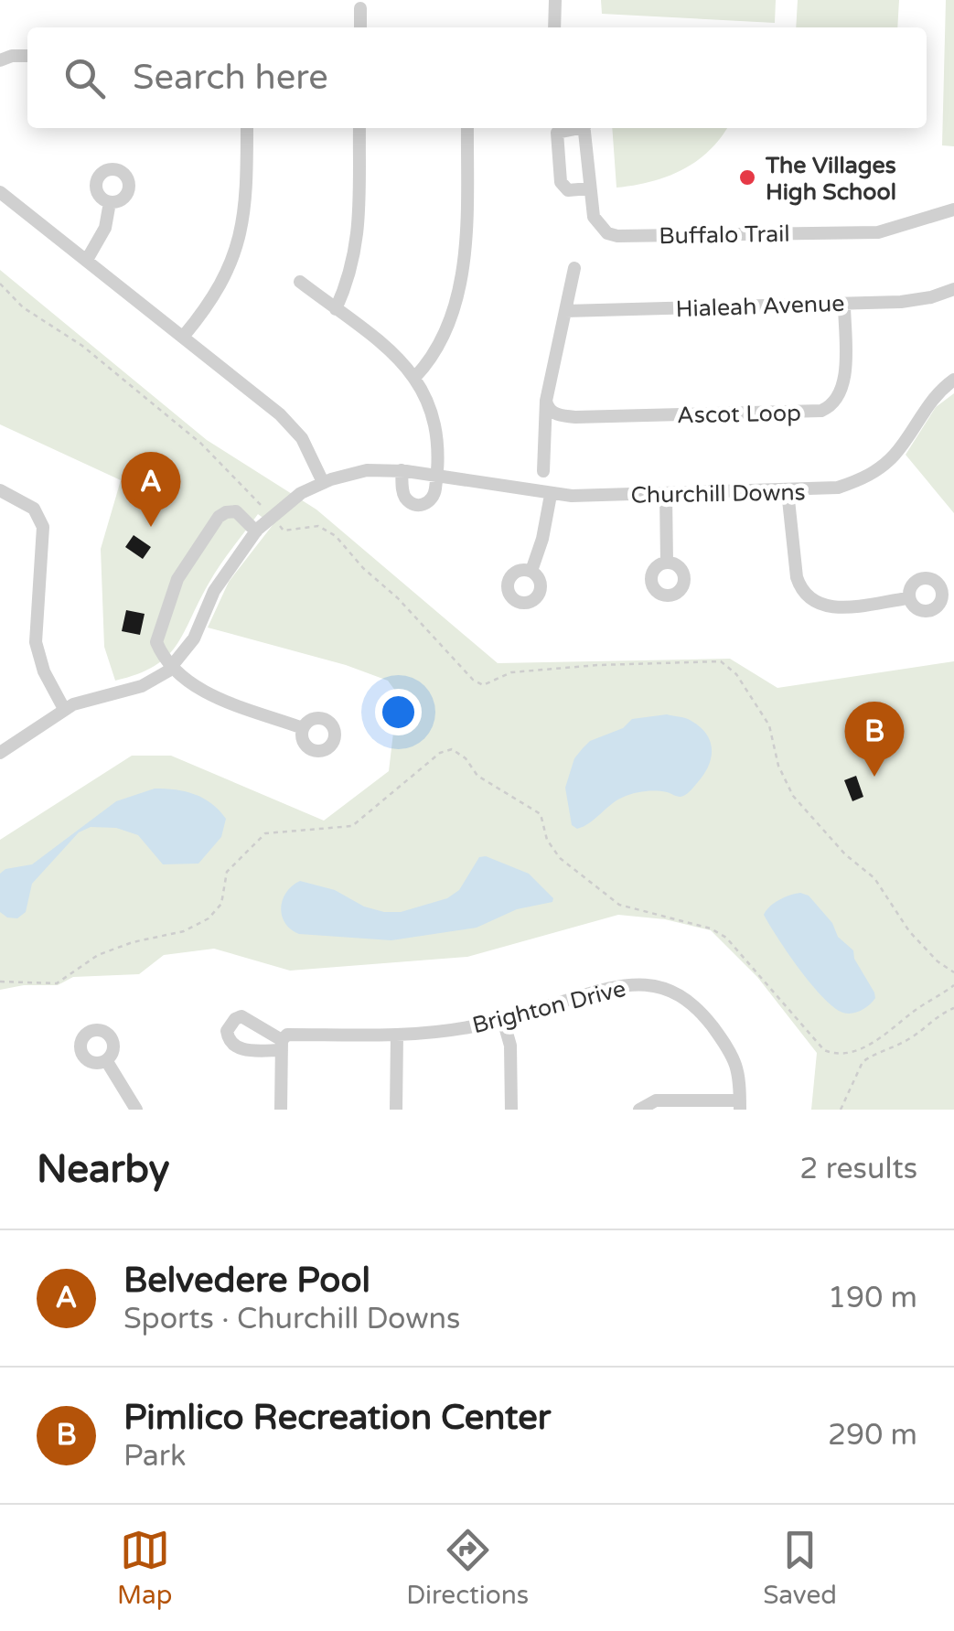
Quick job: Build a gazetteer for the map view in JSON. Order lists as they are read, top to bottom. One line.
{"streets":{"street":["Buffalo Trail","Hialeah Avenue","Ascot Loop","Churchill Downs","Brighton Drive"]},"crossings":[["Hialeah Avenue","Ascot Loop"]],"places":["The Villages High School"],"page":{"search":"Search here","pins":["A","B"],"heading":["Nearby","2 results"],"list":[{"mark":"A","name":"Belvedere Pool","note":"Sports · Churchill Downs","value":"190 m"},{"mark":"B","name":"Pimlico Recreation Center","note":"Park","value":"290 m"}],"nav":["Map","Directions","Saved"]}}
